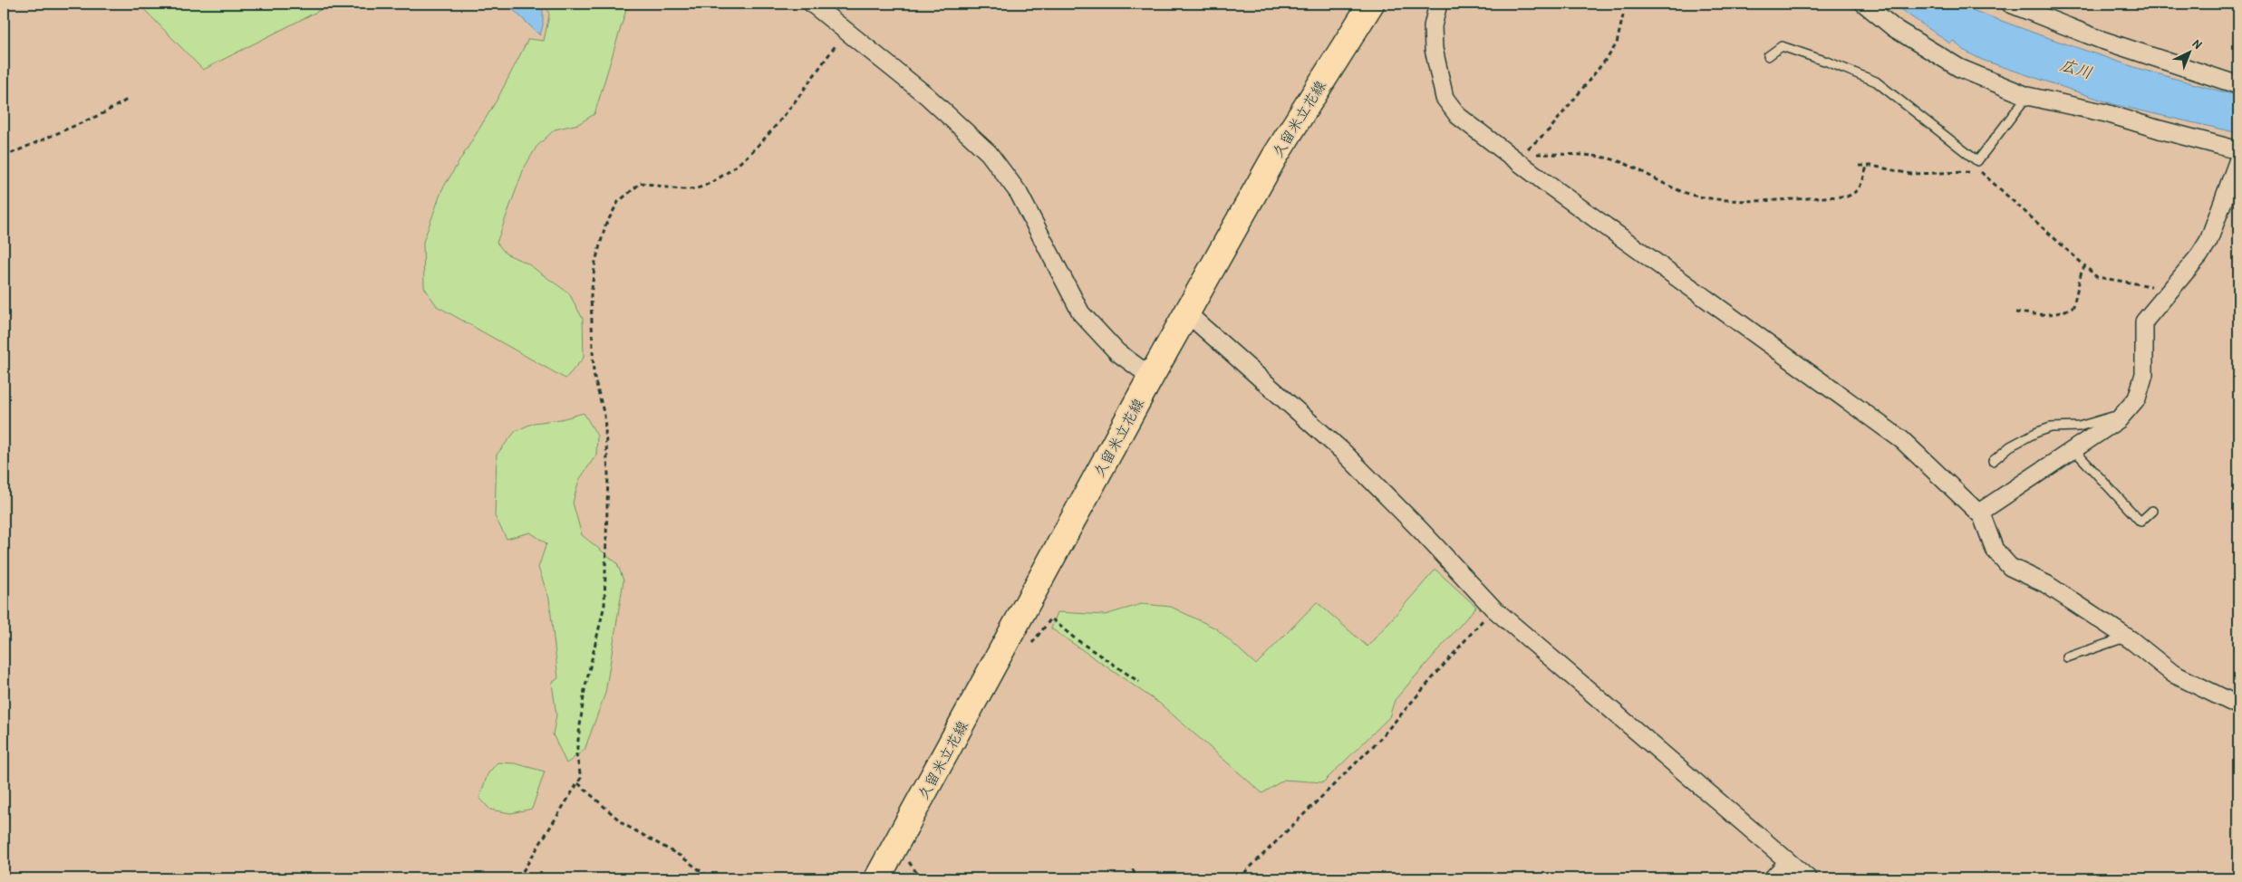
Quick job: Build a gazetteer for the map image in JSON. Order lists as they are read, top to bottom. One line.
{"streets":{"main road":["久留米立花線"]},"water":["広川"],"north":"top right"}
